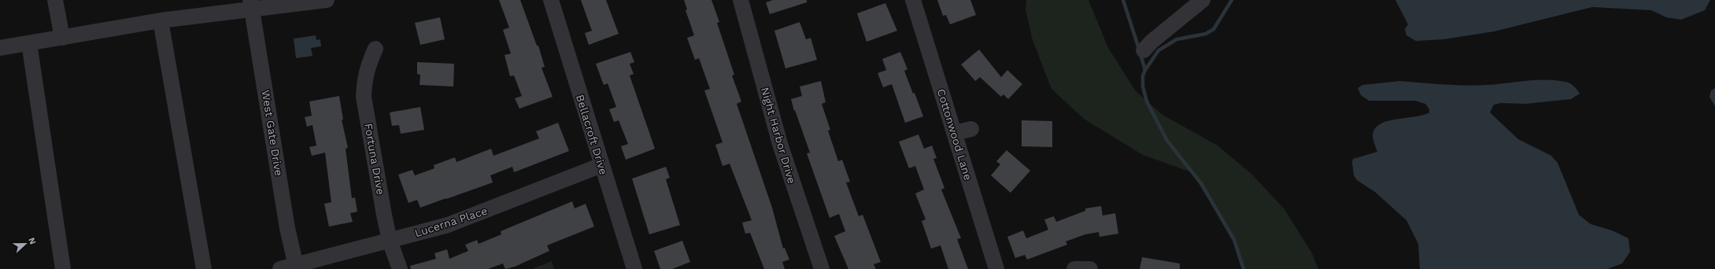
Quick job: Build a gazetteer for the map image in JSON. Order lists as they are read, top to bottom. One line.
{"streets":{"street":["West Gate Drive","Bellacroft Drive","Cottonwood Lane","Night Harbor Drive","Fortuna Drive","Lucerna Place"]},"crossings":[["West Gate Drive","Lucerna Place"],["Bellacroft Drive","Lucerna Place"],["Fortuna Drive","Lucerna Place"]],"north":"right"}
